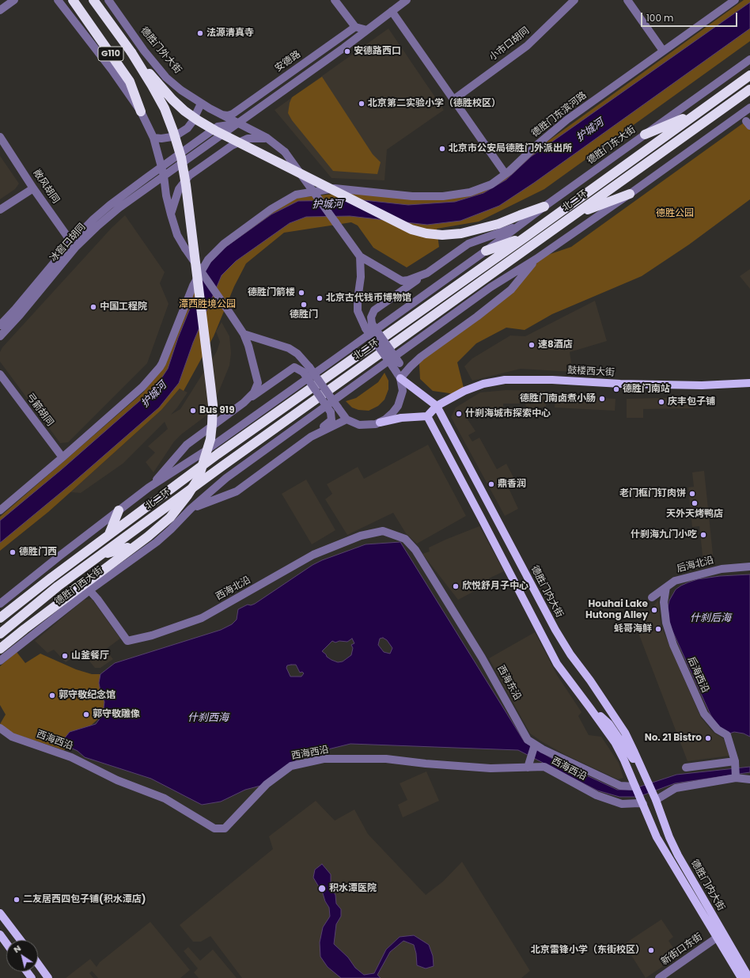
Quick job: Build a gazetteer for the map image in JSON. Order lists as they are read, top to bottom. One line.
{"streets":{"highway":["G110","北二环"],"main road":["鼓楼西大街","德胜门内大街"],"street":["小市口胡同","德胜门外大街","安德路","德胜门东滨河路","德胜门东大街","敞风胡同","冰窖口胡同","弓箭胡同","后海北沿","德胜门西大街","西海北沿","后海西沿","西海东沿","西海西沿","新街口东街"]},"crossings":[["德胜门外大街","安德路"],["德胜门外大街","冰窖口胡同"],["德胜门东滨河路","弓箭胡同"],["敞风胡同","冰窖口胡同"],["鼓楼西大街","德胜门内大街"],["后海北沿","后海西沿"],["德胜门西大街","西海北沿"],["西海北沿","西海东沿"],["德胜门内大街","西海东沿"],["德胜门内大街","西海西沿"],["德胜门内大街","新街口东街"]],"water":["护城河","什刹后海","什刹西海"],"parks":["德胜公园","潭西胜境公园"],"places":["法源清真寺","安德路西口","北京第二实验小学（德胜校区）","北京市公安局德胜门外派出所","德胜门箭楼","北京古代钱币博物馆","德胜门","中国工程院","速8酒店","德胜门南站","德胜门南卤煮小肠","庆丰包子铺","Bus 919","什刹海城市探索中心","鼎香润","老门框门钉肉饼","天外天烤鸭店","什刹海九门小吃","德胜门西","欣悦舒月子中心","Houhai Lake Hutong Alley","蚝哥海鲜","山釜餐厅","郭守敬纪念馆","郭守敬雕像","No. 21 Bistro","积水潭医院","二友居西四包子铺(积水潭店)","北京雷锋小学（东街校区）"],"scale_bar":"100 m","north":"top left"}
